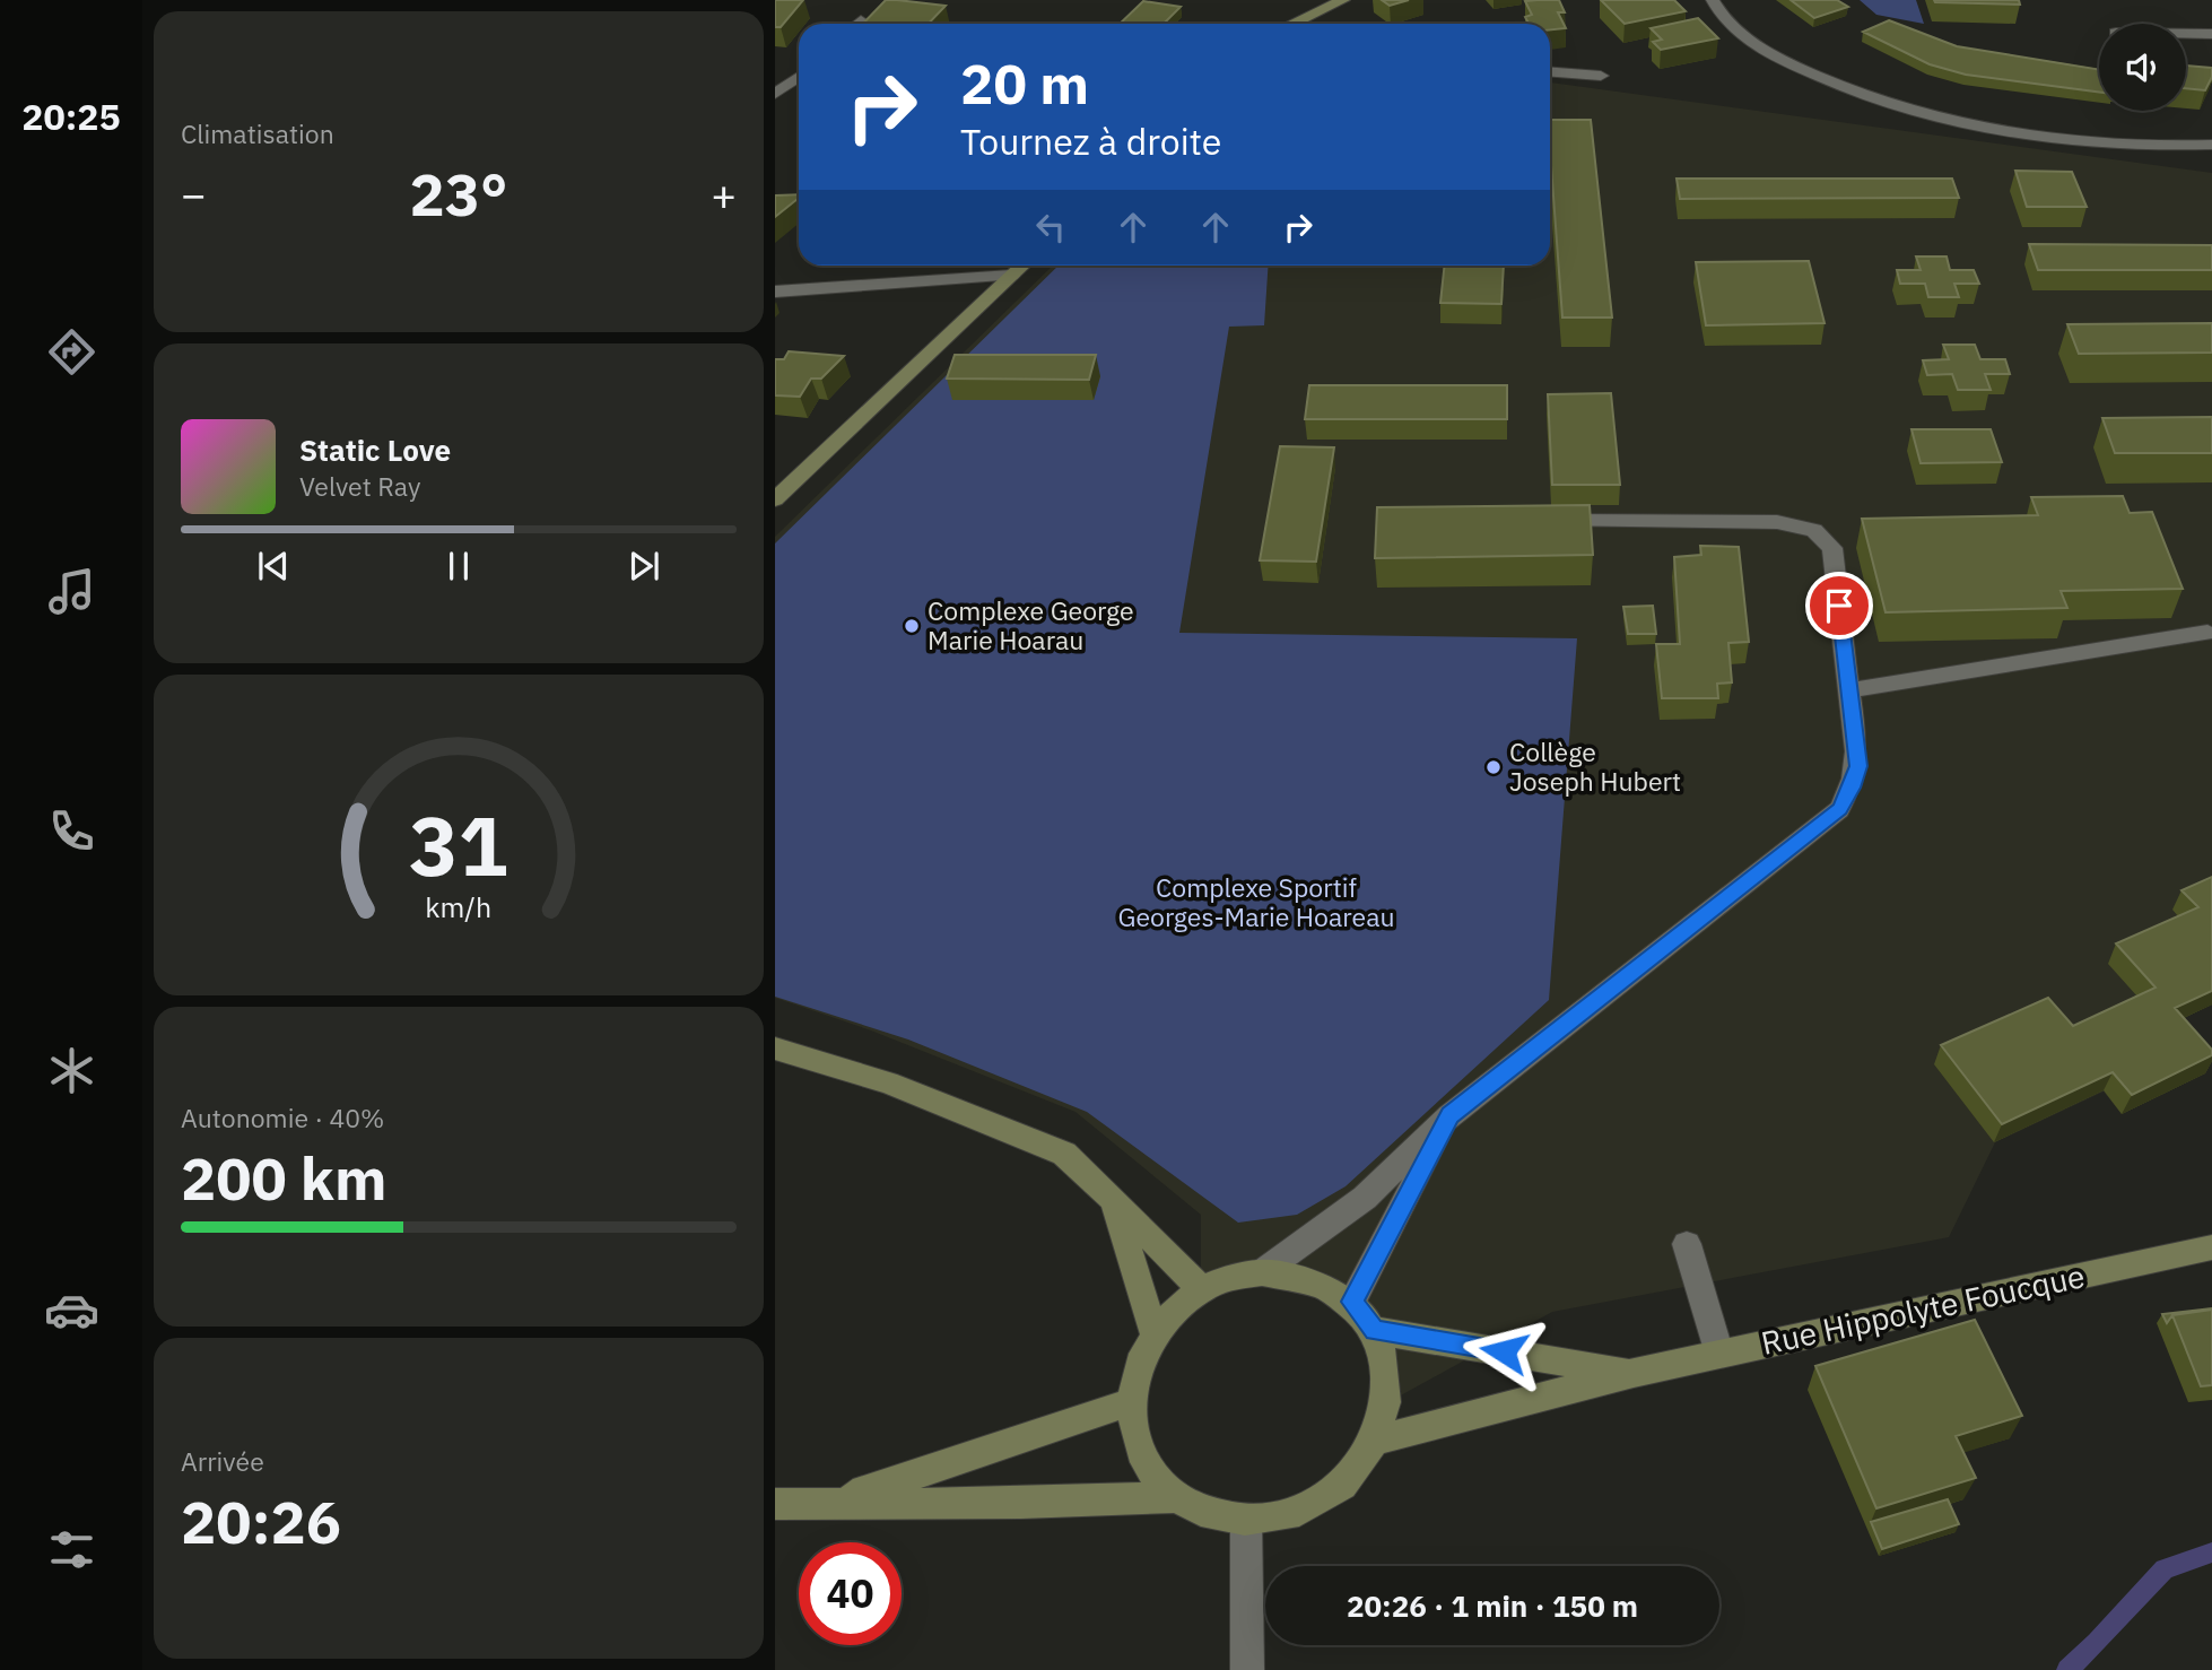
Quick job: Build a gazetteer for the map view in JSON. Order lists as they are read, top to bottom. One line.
{"streets":{"street":["Rue Hippolyte Foucque"]},"parks":["Complexe Sportif Georges-Marie Hoareau"],"places":["Complexe George Marie Hoarau","Collège Joseph Hubert"],"page":{"tabs":"20:25","tile":["Climatisation",["Autonomie · 40%","200 km"],["Arrivée","20:26"]],"turn":["20 m","Tournez à droite"],"heat":["−","23°","+"],"song":["Static Love","Velvet Ray"],"limit":"40","trip":"20:26 · 1 min · 150 m","gauge":["31","km/h"]}}
